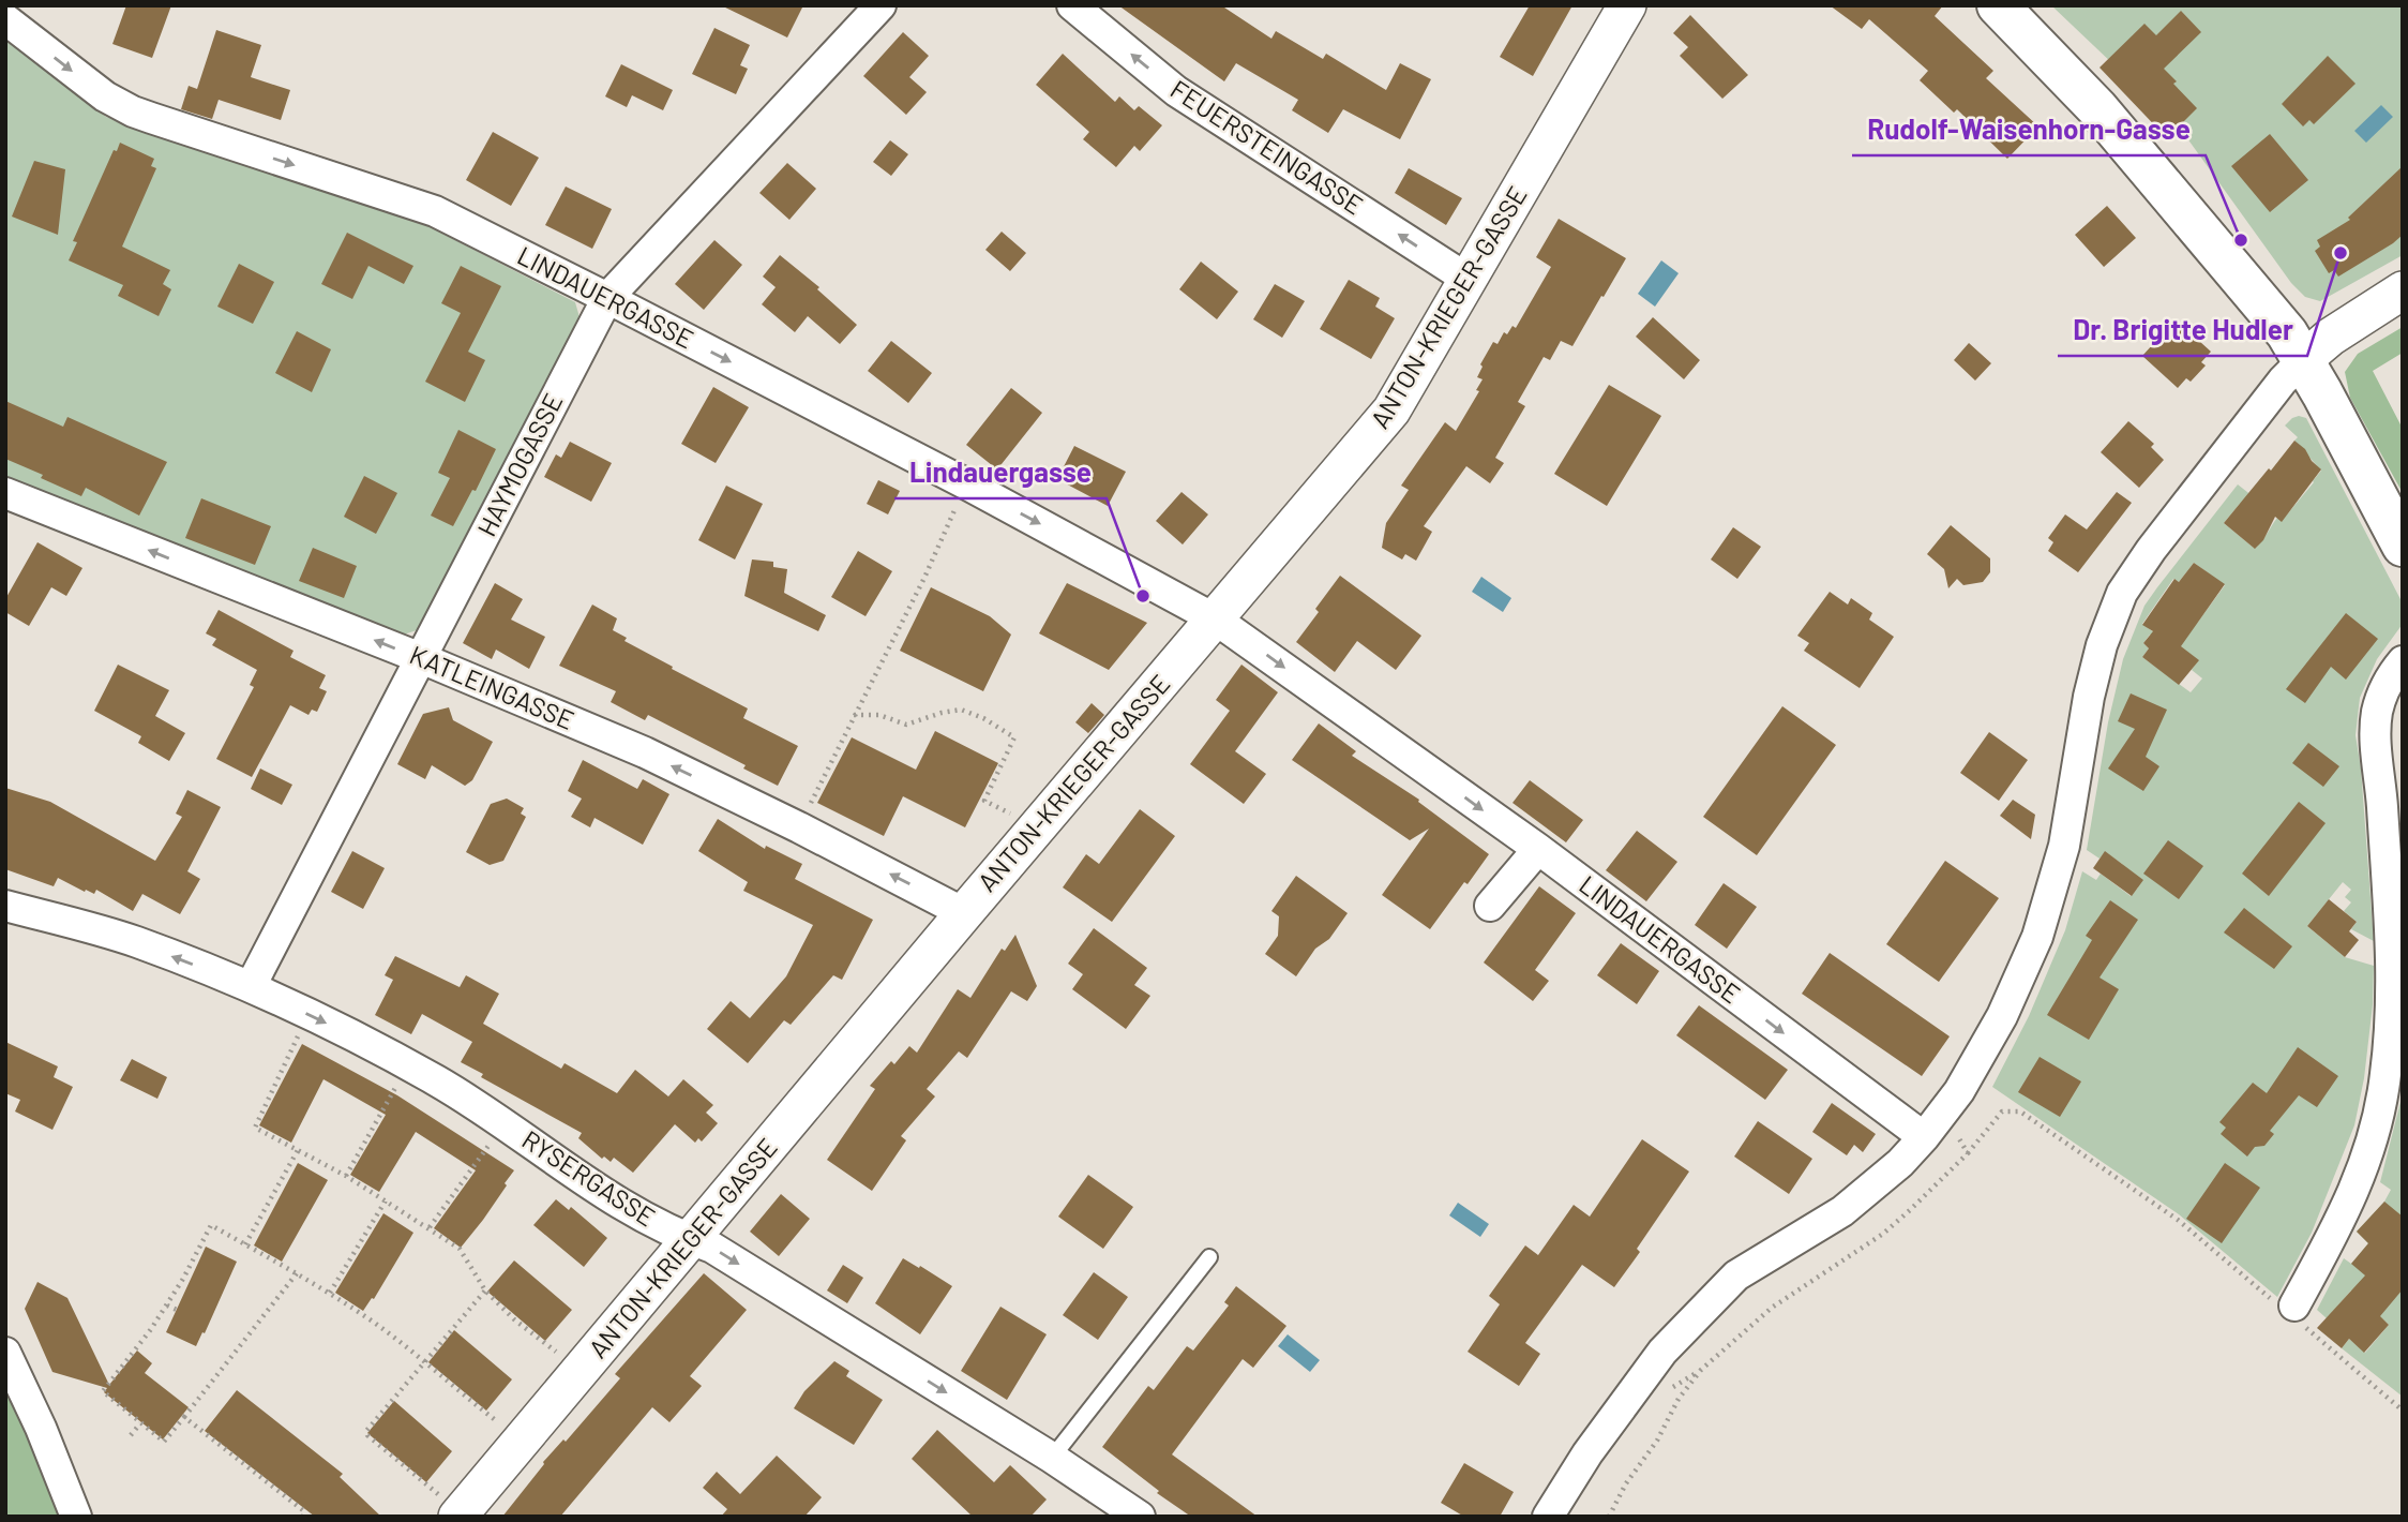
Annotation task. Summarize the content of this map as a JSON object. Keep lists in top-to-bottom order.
{
  "streets": {
    "street": [
      "FEUERSTEINGASSE",
      "LINDAUERGASSE",
      "ANTON-KRIEGER-GASSE",
      "HAYMOGASSE",
      "KATLEINGASSE",
      "RYSERGASSE"
    ]
  },
  "crossings": [
    ["FEUERSTEINGASSE", "ANTON-KRIEGER-GASSE"],
    ["LINDAUERGASSE", "ANTON-KRIEGER-GASSE"],
    ["LINDAUERGASSE", "HAYMOGASSE"],
    ["ANTON-KRIEGER-GASSE", "KATLEINGASSE"],
    ["ANTON-KRIEGER-GASSE", "RYSERGASSE"],
    ["HAYMOGASSE", "KATLEINGASSE"],
    ["HAYMOGASSE", "RYSERGASSE"]
  ],
  "one_way": ["FEUERSTEINGASSE", "LINDAUERGASSE", "KATLEINGASSE"],
  "places": ["Rudolf-Waisenhorn-Gasse", "Dr. Brigitte Hudler", "Lindauergasse"]
}
